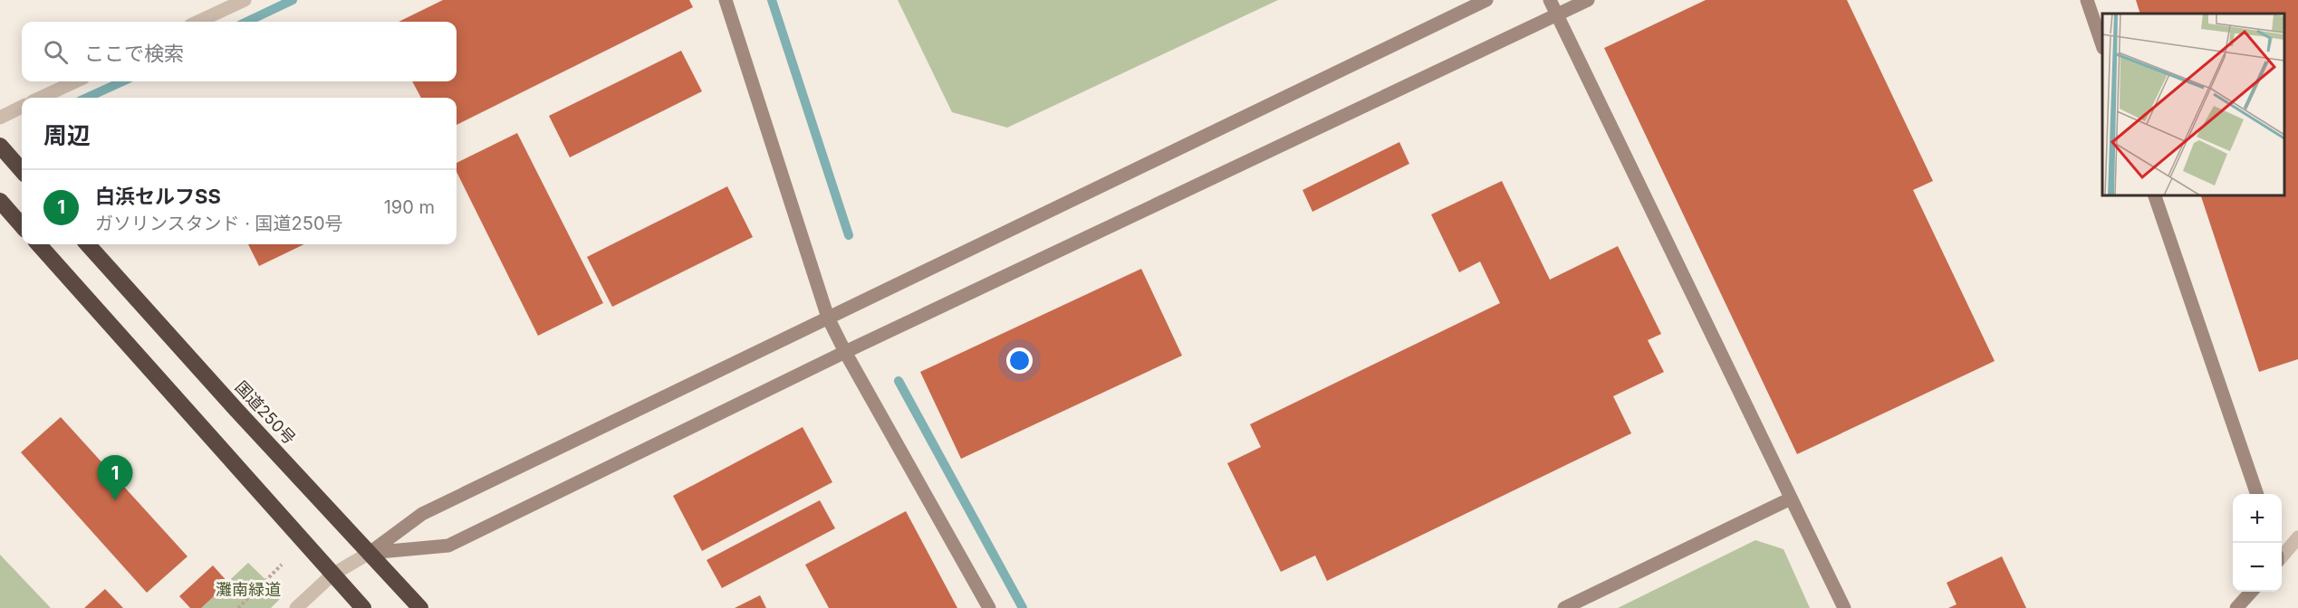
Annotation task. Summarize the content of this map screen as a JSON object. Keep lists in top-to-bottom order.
{
  "streets": {
    "highway": ["国道250号"]
  },
  "parks": ["灘南緑道"],
  "page": {
    "search": "ここで検索",
    "heading": "周辺",
    "list": [
      {
        "mark": "1",
        "name": "白浜セルフSS",
        "note": "ガソリンスタンド · 国道250号",
        "value": "190 m"
      }
    ],
    "pins": "1",
    "map_buttons": ["+", "−"]
  }
}
